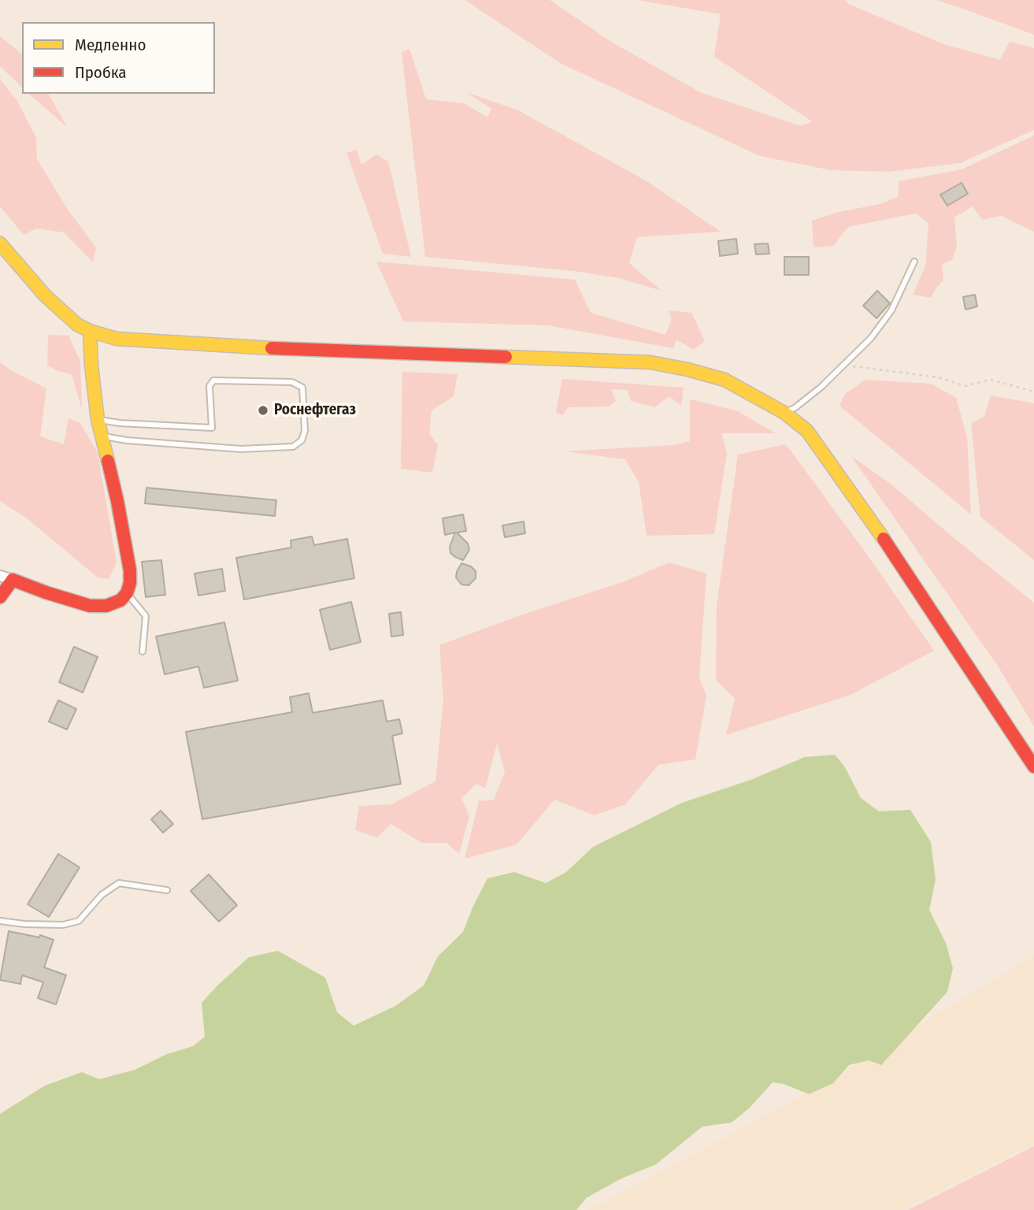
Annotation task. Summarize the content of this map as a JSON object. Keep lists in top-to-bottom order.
{
  "places": ["Роснефтегаз"],
  "legend": ["Медленно", "Пробка"]
}
